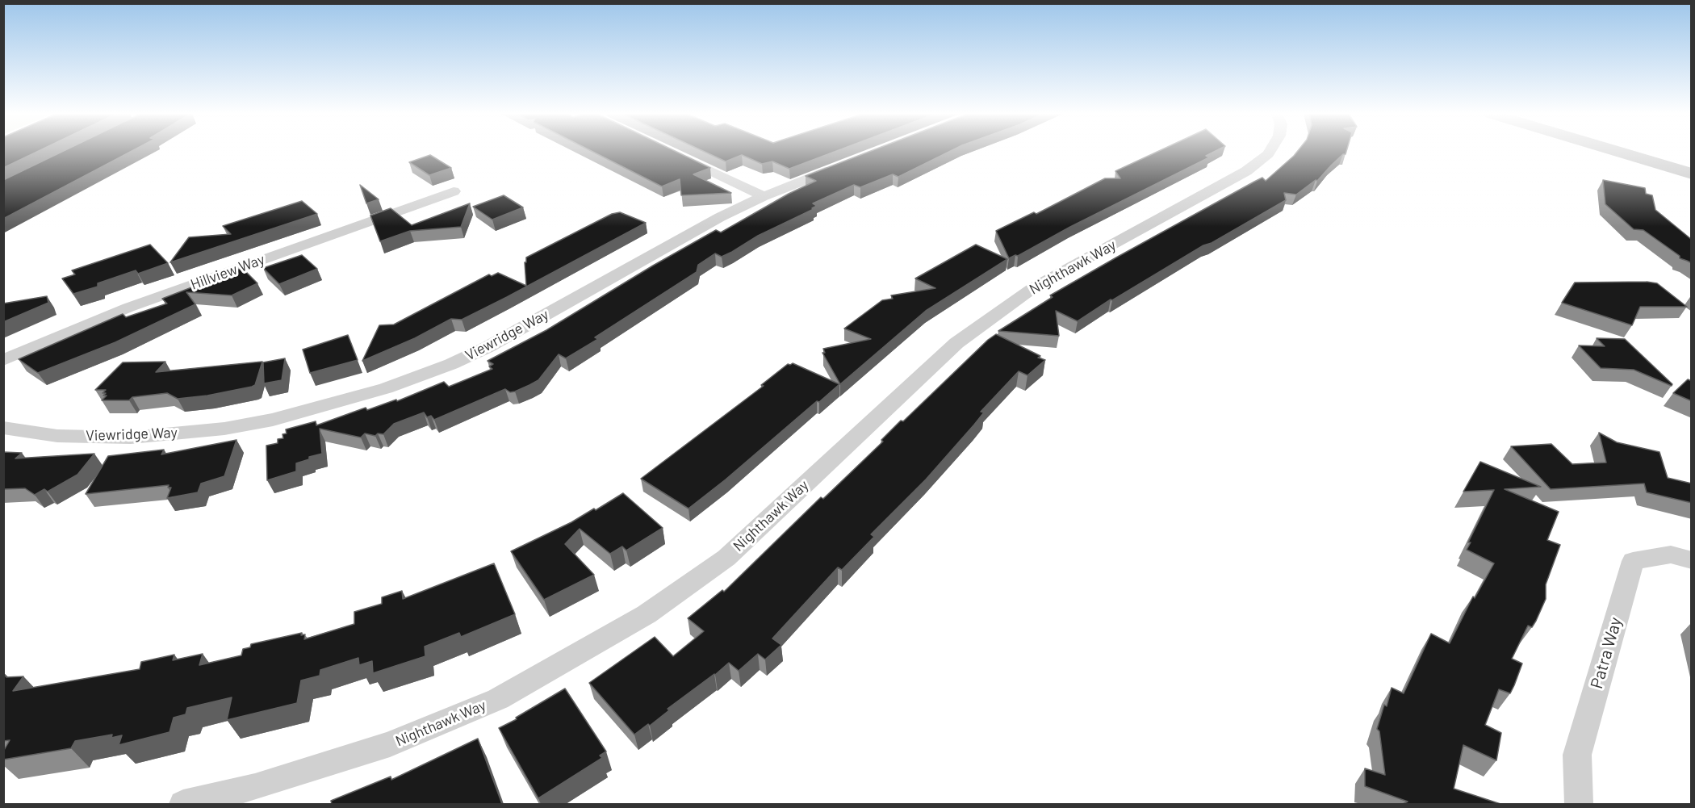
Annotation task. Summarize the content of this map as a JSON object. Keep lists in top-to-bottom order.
{
  "streets": {
    "street": [
      "Nighthawk Way",
      "Hillview Way",
      "Viewridge Way",
      "Patra Way"
    ]
  }
}
